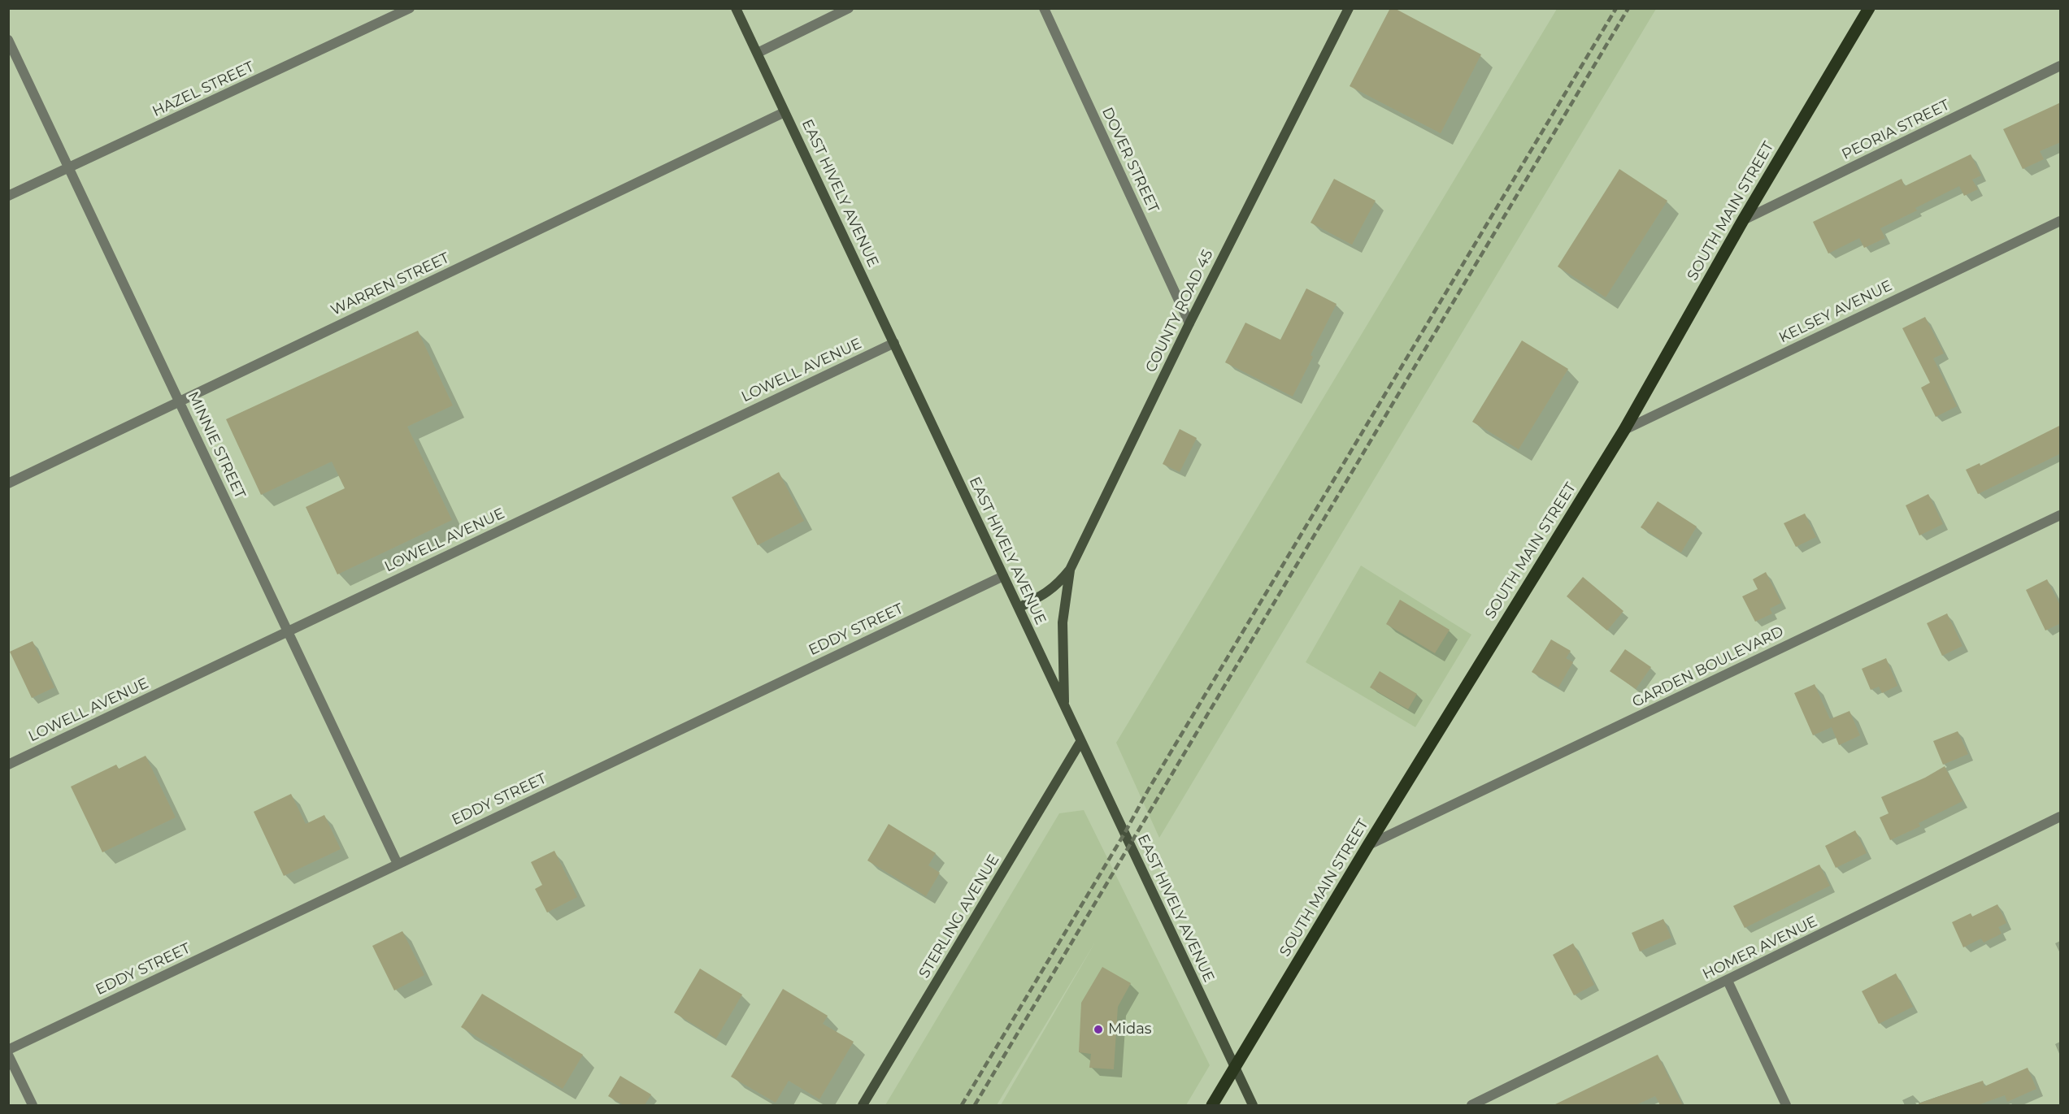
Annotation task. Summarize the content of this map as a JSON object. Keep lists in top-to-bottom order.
{
  "streets": {
    "main road": ["SOUTH MAIN STREET"],
    "street": [
      "HAZEL STREET",
      "PEORIA STREET",
      "DOVER STREET",
      "EAST HIVELY AVENUE",
      "WARREN STREET",
      "COUNTY ROAD 45",
      "KELSEY AVENUE",
      "LOWELL AVENUE",
      "MINNIE STREET",
      "EDDY STREET",
      "GARDEN BOULEVARD",
      "STERLING AVENUE",
      "HOMER AVENUE"
    ]
  },
  "crossings": [
    ["HAZEL STREET", "MINNIE STREET"],
    ["PEORIA STREET", "SOUTH MAIN STREET"],
    ["DOVER STREET", "COUNTY ROAD 45"],
    ["EAST HIVELY AVENUE", "SOUTH MAIN STREET"],
    ["EAST HIVELY AVENUE", "WARREN STREET"],
    ["EAST HIVELY AVENUE", "COUNTY ROAD 45"],
    ["EAST HIVELY AVENUE", "LOWELL AVENUE"],
    ["EAST HIVELY AVENUE", "EDDY STREET"],
    ["EAST HIVELY AVENUE", "STERLING AVENUE"],
    ["SOUTH MAIN STREET", "KELSEY AVENUE"],
    ["SOUTH MAIN STREET", "GARDEN BOULEVARD"],
    ["WARREN STREET", "MINNIE STREET"],
    ["LOWELL AVENUE", "MINNIE STREET"],
    ["MINNIE STREET", "EDDY STREET"]
  ],
  "places": ["Midas"]
}
